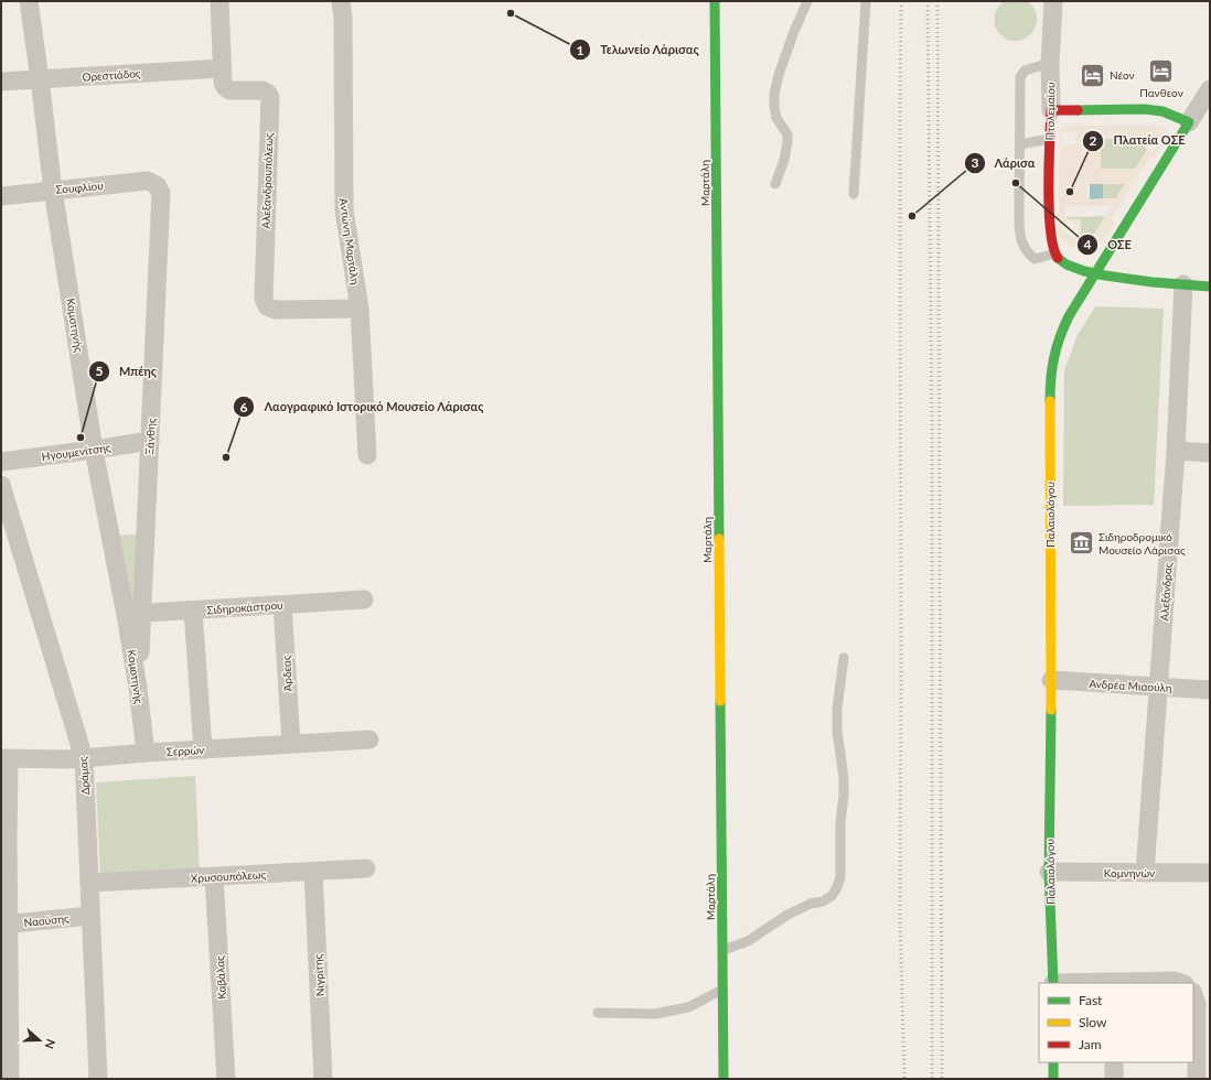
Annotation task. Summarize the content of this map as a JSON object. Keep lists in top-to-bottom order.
{
  "streets": {
    "street": [
      "Ορεστιάδος",
      "Πτολεμαίου",
      "Αλεξανδρουπόλεως",
      "Μαρτάλη",
      "Σουφλίου",
      "Αντώνη Μαρτάλη",
      "Κομοτηνής",
      "Ξάνθης",
      "Ηγουμενίτσης",
      "Παλαιολόγου",
      "Αλεξάνδρας",
      "Σιδηροκάστρου",
      "Άρδεας",
      "Ανδρέα Μιαούλη",
      "Σερρών",
      "Δράμας",
      "Κομνηνών",
      "Χρυσουπόλεως",
      "Ναούσης",
      "Νιγρίτης",
      "Καβάλας"
    ]
  },
  "crossings": [
    ["Ορεστιάδος", "Αλεξανδρουπόλεως"],
    ["Ορεστιάδος", "Κομοτηνής"],
    ["Αλεξανδρουπόλεως", "Αντώνη Μαρτάλη"],
    ["Σουφλίου", "Κομοτηνής"],
    ["Σουφλίου", "Ξάνθης"],
    ["Κομοτηνής", "Ξάνθης"],
    ["Κομοτηνής", "Ηγουμενίτσης"],
    ["Κομοτηνής", "Σιδηροκάστρου"],
    ["Κομοτηνής", "Σερρών"],
    ["Ξάνθης", "Ηγουμενίτσης"],
    ["Ξάνθης", "Σιδηροκάστρου"],
    ["Παλαιολόγου", "Ανδρέα Μιαούλη"],
    ["Παλαιολόγου", "Κομνηνών"],
    ["Αλεξάνδρας", "Ανδρέα Μιαούλη"],
    ["Αλεξάνδρας", "Κομνηνών"],
    ["Σιδηροκάστρου", "Άρδεας"],
    ["Άρδεας", "Σερρών"],
    ["Σερρών", "Δράμας"],
    ["Δράμας", "Χρυσουπόλεως"],
    ["Δράμας", "Ναούσης"],
    ["Χρυσουπόλεως", "Νιγρίτης"],
    ["Χρυσουπόλεως", "Καβάλας"]
  ],
  "places": {
    "other": [
      "Τελωνείο Λάρισας",
      "ΟΣΕ",
      "Πλατεία ΟΣΕ",
      "Λάρισα",
      "Μπέης",
      "Λαογραφικό Ιστορικό Μουσείο Λάρισας"
    ],
    "hotel": ["Πανθεον", "Νέον"],
    "museum": ["Σιδηροδρομικό Μουσείο Λάρισας"]
  },
  "legend": ["Fast", "Slow", "Jam"],
  "north": "right"
}
